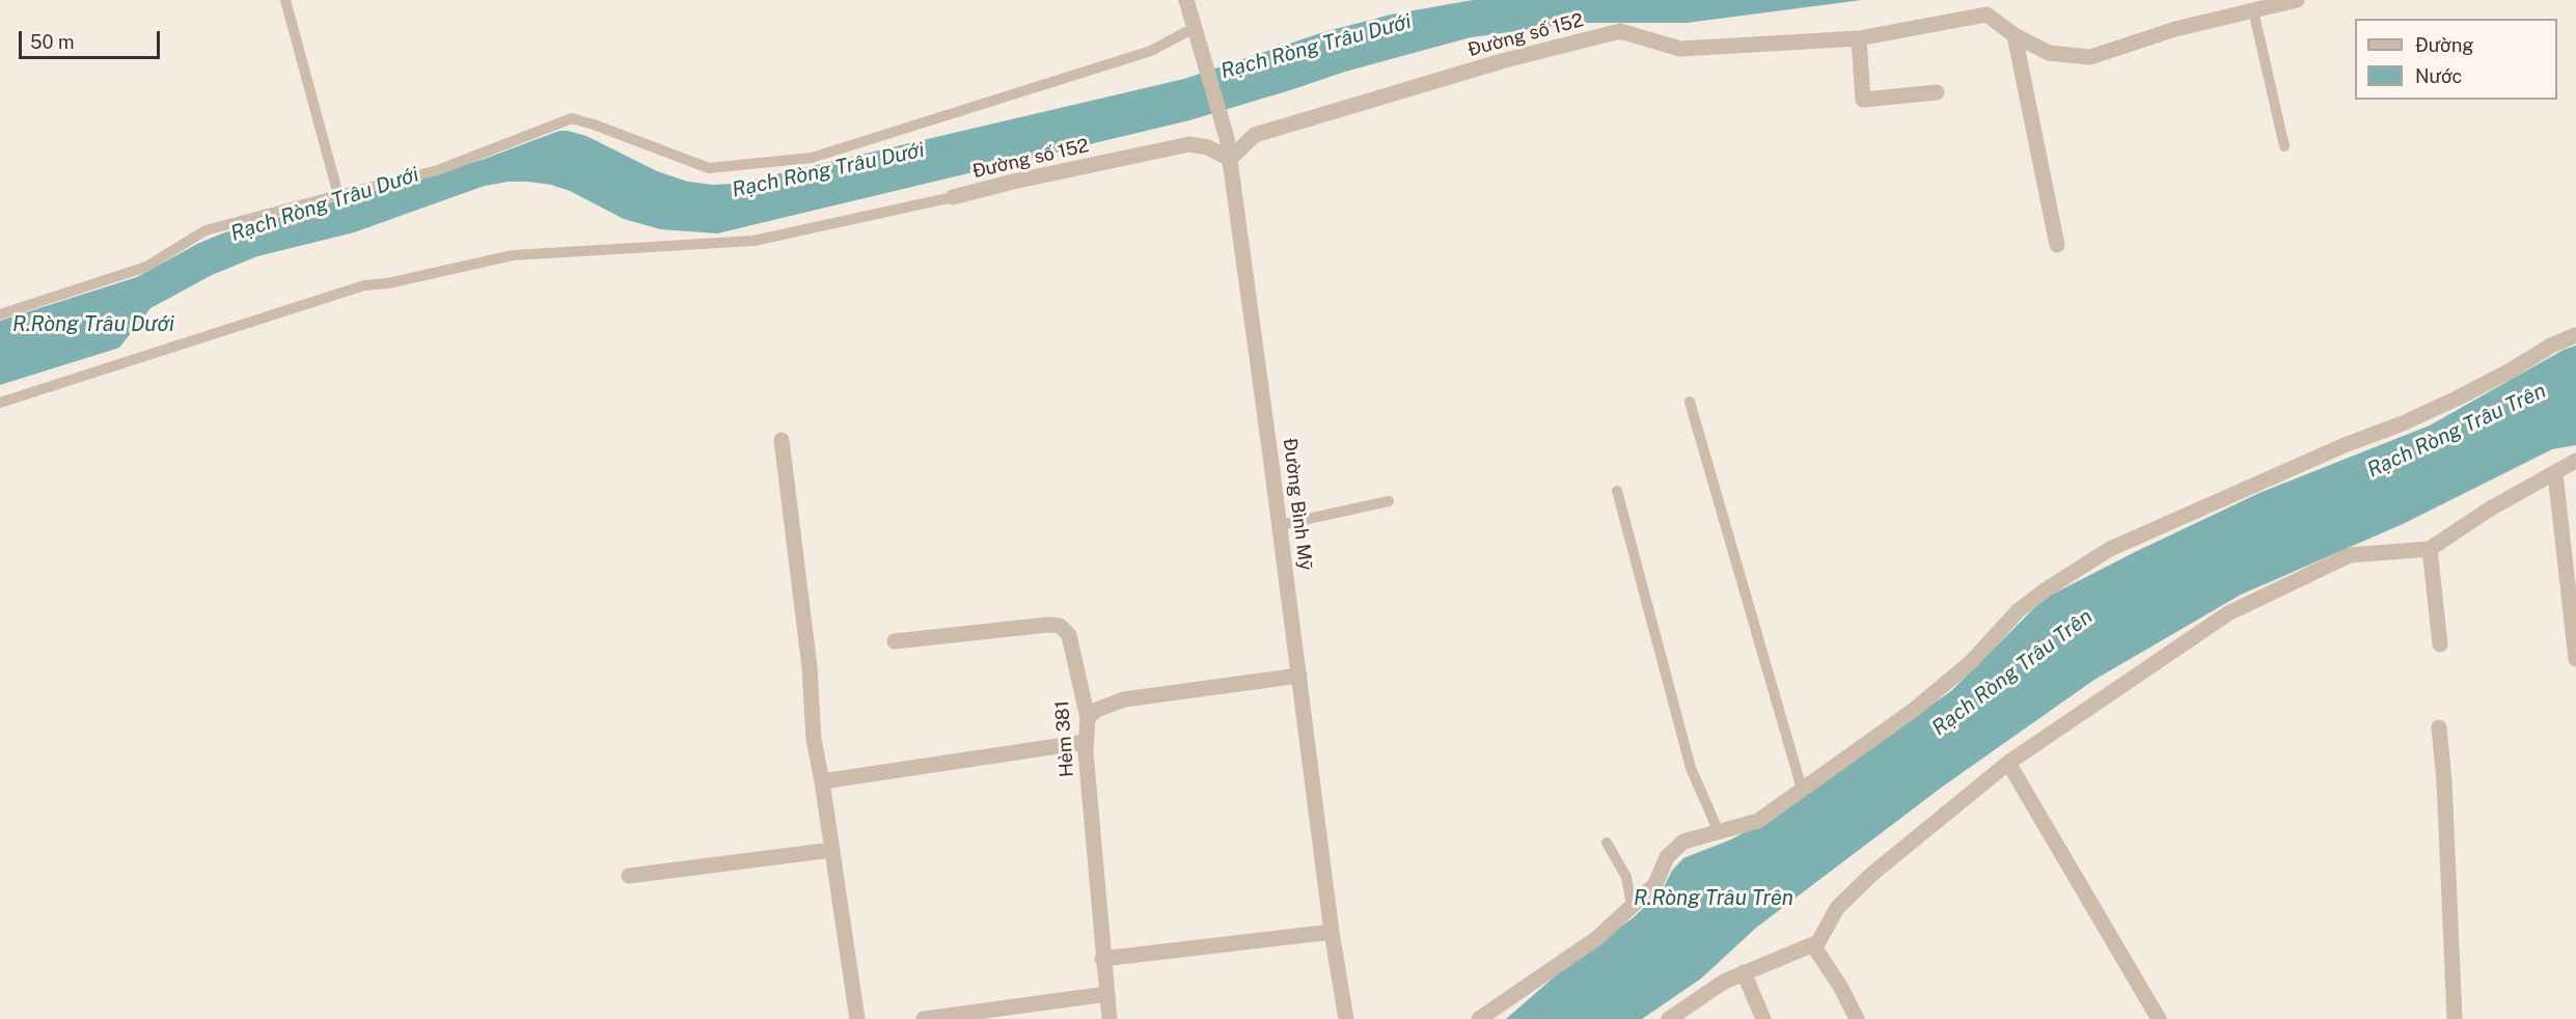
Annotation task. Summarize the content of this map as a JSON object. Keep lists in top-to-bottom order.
{
  "streets": {
    "street": ["Đường số 152", "Đường Bình Mỹ", "Hẻm 381"]
  },
  "crossings": [
    ["Đường số 152", "Đường Bình Mỹ"]
  ],
  "water": [
    "Rạch Ròng Trâu Dưới",
    "R.Ròng Trâu Dưới",
    "Rạch Ròng Trâu Trên",
    "R.Ròng Trâu Trên"
  ],
  "legend": ["Đường", "Nước"],
  "scale_bar": "50 m"
}
